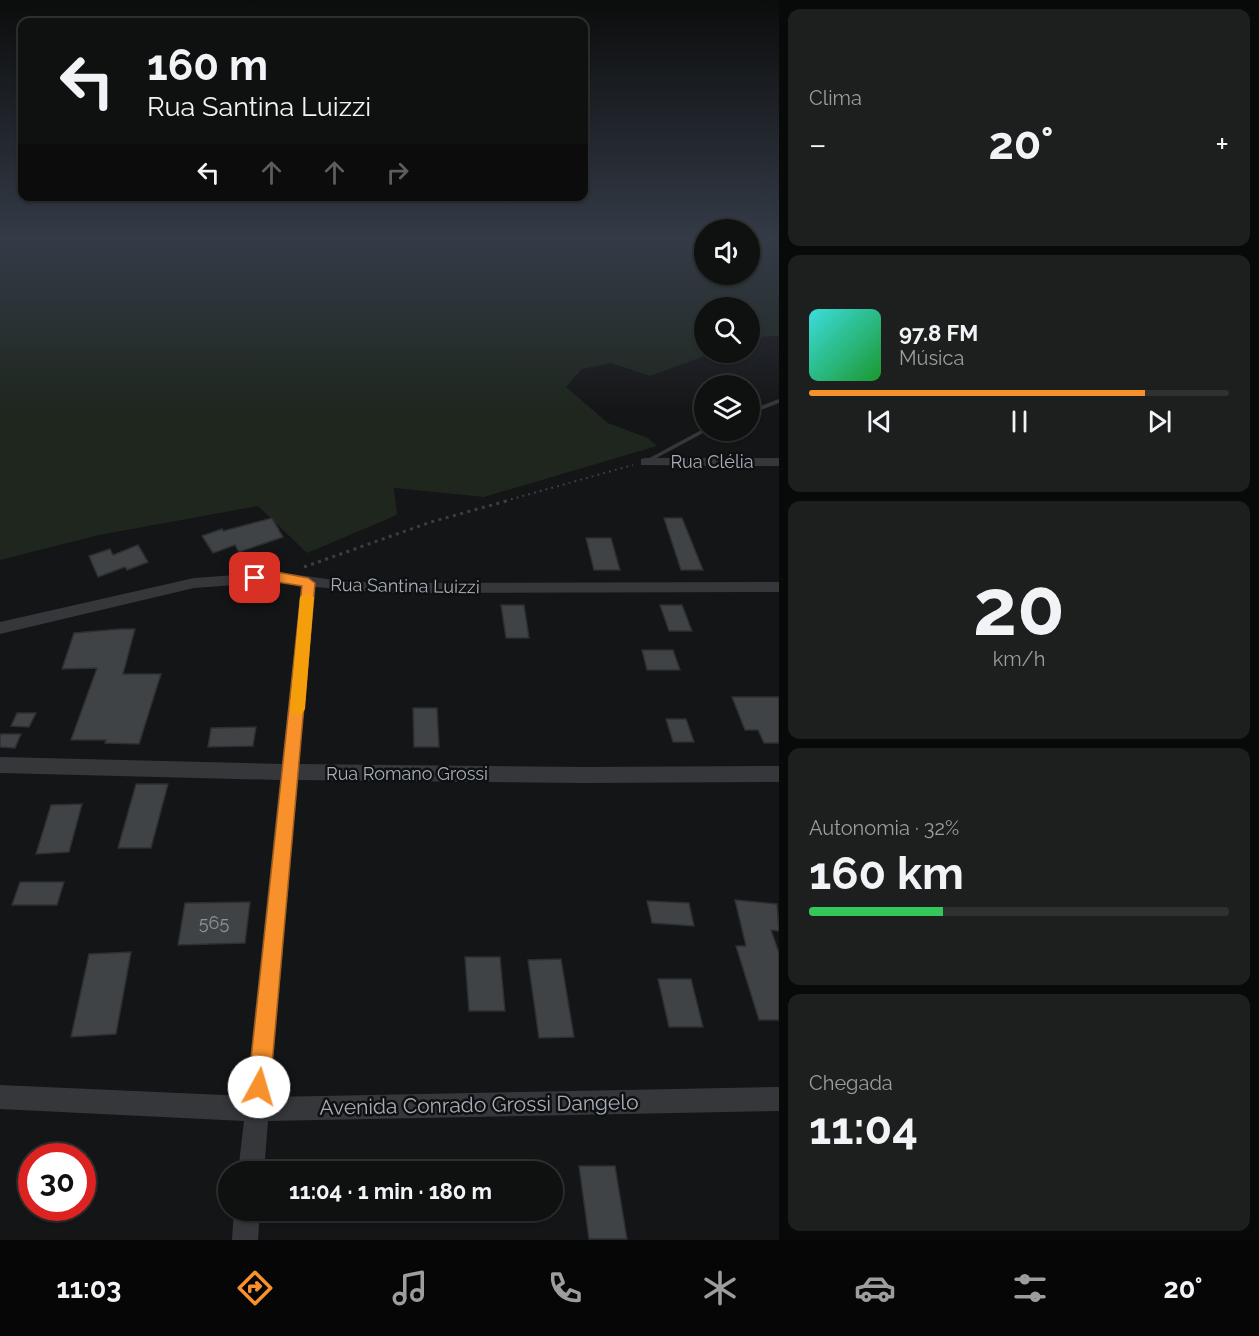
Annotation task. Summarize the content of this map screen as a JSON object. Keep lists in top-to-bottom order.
{
  "streets": {
    "street": [
      "Rua Clélia",
      "Rua Santina Luizzi",
      "Rua Romano Grossi",
      "Avenida Conrado Grossi Dangelo"
    ]
  },
  "house_numbers": ["565"],
  "page": {
    "tile": [
      "Clima",
      ["20", "km/h"],
      ["Autonomia · 32%", "160 km"],
      ["Chegada", "11:04"]
    ],
    "turn": ["160 m", "Rua Santina Luizzi"],
    "heat": ["−", "20°", "+"],
    "song": ["97.8 FM", "Música"],
    "limit": "30",
    "trip": "11:04 · 1 min · 180 m",
    "tabs": ["11:03", "20°"]
  }
}
